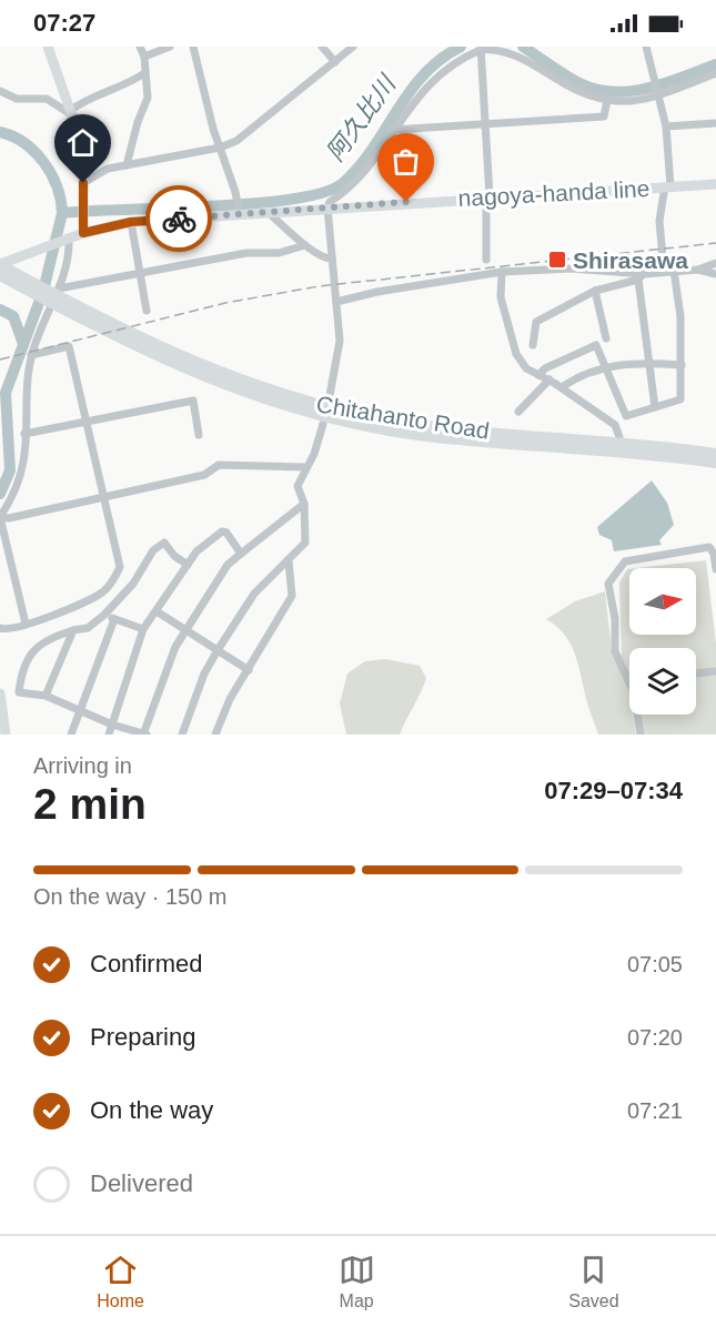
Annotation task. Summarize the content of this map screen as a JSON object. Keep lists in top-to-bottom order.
{
  "streets": {
    "highway": ["Chitahanto Road"],
    "main road": ["nagoya-handa line"]
  },
  "crossings": [
    ["nagoya-handa line", "Chitahanto Road"]
  ],
  "water": ["阿久比川"],
  "places": {
    "transit": ["Shirasawa"]
  },
  "north": "right",
  "page": {
    "status": "07:27",
    "heading": ["2 min", "Arriving in", "07:29–07:34"],
    "bar": "On the way · 150 m",
    "list": [
      ["Confirmed", "07:05"],
      ["Preparing", "07:20"],
      ["On the way", "07:21"],
      "Delivered"
    ],
    "tabs": ["Home", "Map", "Saved"]
  }
}
